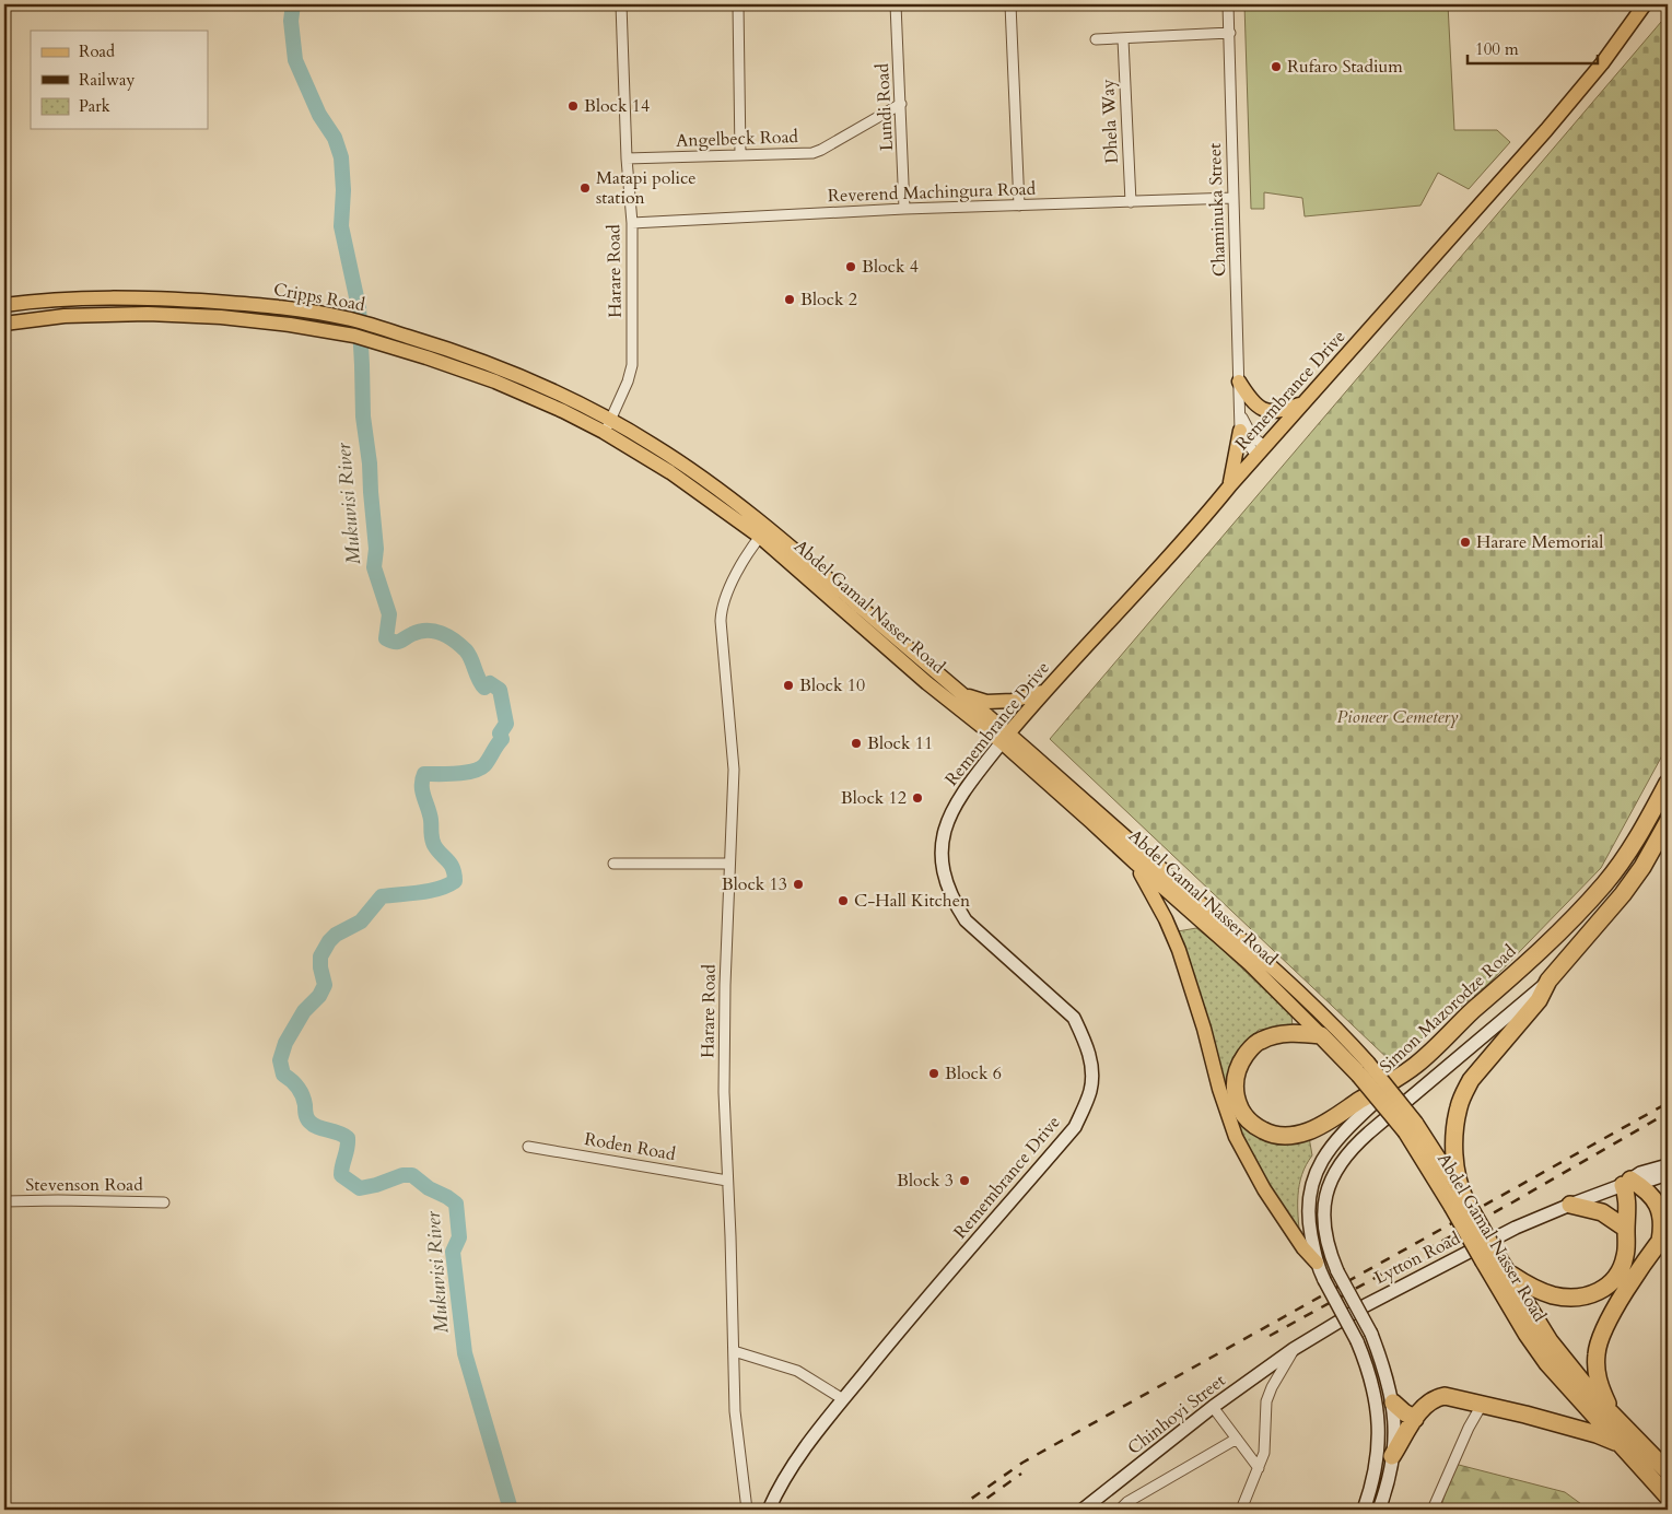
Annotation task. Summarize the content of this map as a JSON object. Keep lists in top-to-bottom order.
{
  "streets": {
    "highway": ["Abdel Gamal Nasser Road", "Simon Mazorodze Road"],
    "main road": ["Cripps Road", "Remembrance Drive"],
    "street": [
      "Lundi Road",
      "Dhela Way",
      "Angelbeck Road",
      "Reverend Machingura Road",
      "Chaminuka Street",
      "Harare Road",
      "Roden Road",
      "Stevenson Road",
      "Lytton Road",
      "Chinhoyi Street"
    ]
  },
  "crossings": [
    ["Lundi Road", "Angelbeck Road"],
    ["Lundi Road", "Reverend Machingura Road"],
    ["Dhela Way", "Reverend Machingura Road"],
    ["Angelbeck Road", "Harare Road"],
    ["Reverend Machingura Road", "Chaminuka Street"],
    ["Reverend Machingura Road", "Harare Road"],
    ["Harare Road", "Cripps Road"],
    ["Harare Road", "Abdel Gamal Nasser Road"],
    ["Harare Road", "Roden Road"],
    ["Cripps Road", "Abdel Gamal Nasser Road"],
    ["Remembrance Drive", "Abdel Gamal Nasser Road"],
    ["Lytton Road", "Chinhoyi Street"]
  ],
  "water": ["Mukuvisi River"],
  "parks": ["Pioneer Cemetery"],
  "places": [
    "Rufaro Stadium",
    "Block 14",
    "Matapi police station",
    "Block 4",
    "Block 2",
    "Harare Memorial",
    "Block 10",
    "Block 11",
    "Block 12",
    "Block 13",
    "C-Hall Kitchen",
    "Block 6",
    "Block 3"
  ],
  "legend": ["Road", "Railway", "Park"],
  "scale_bar": "100 m"
}
